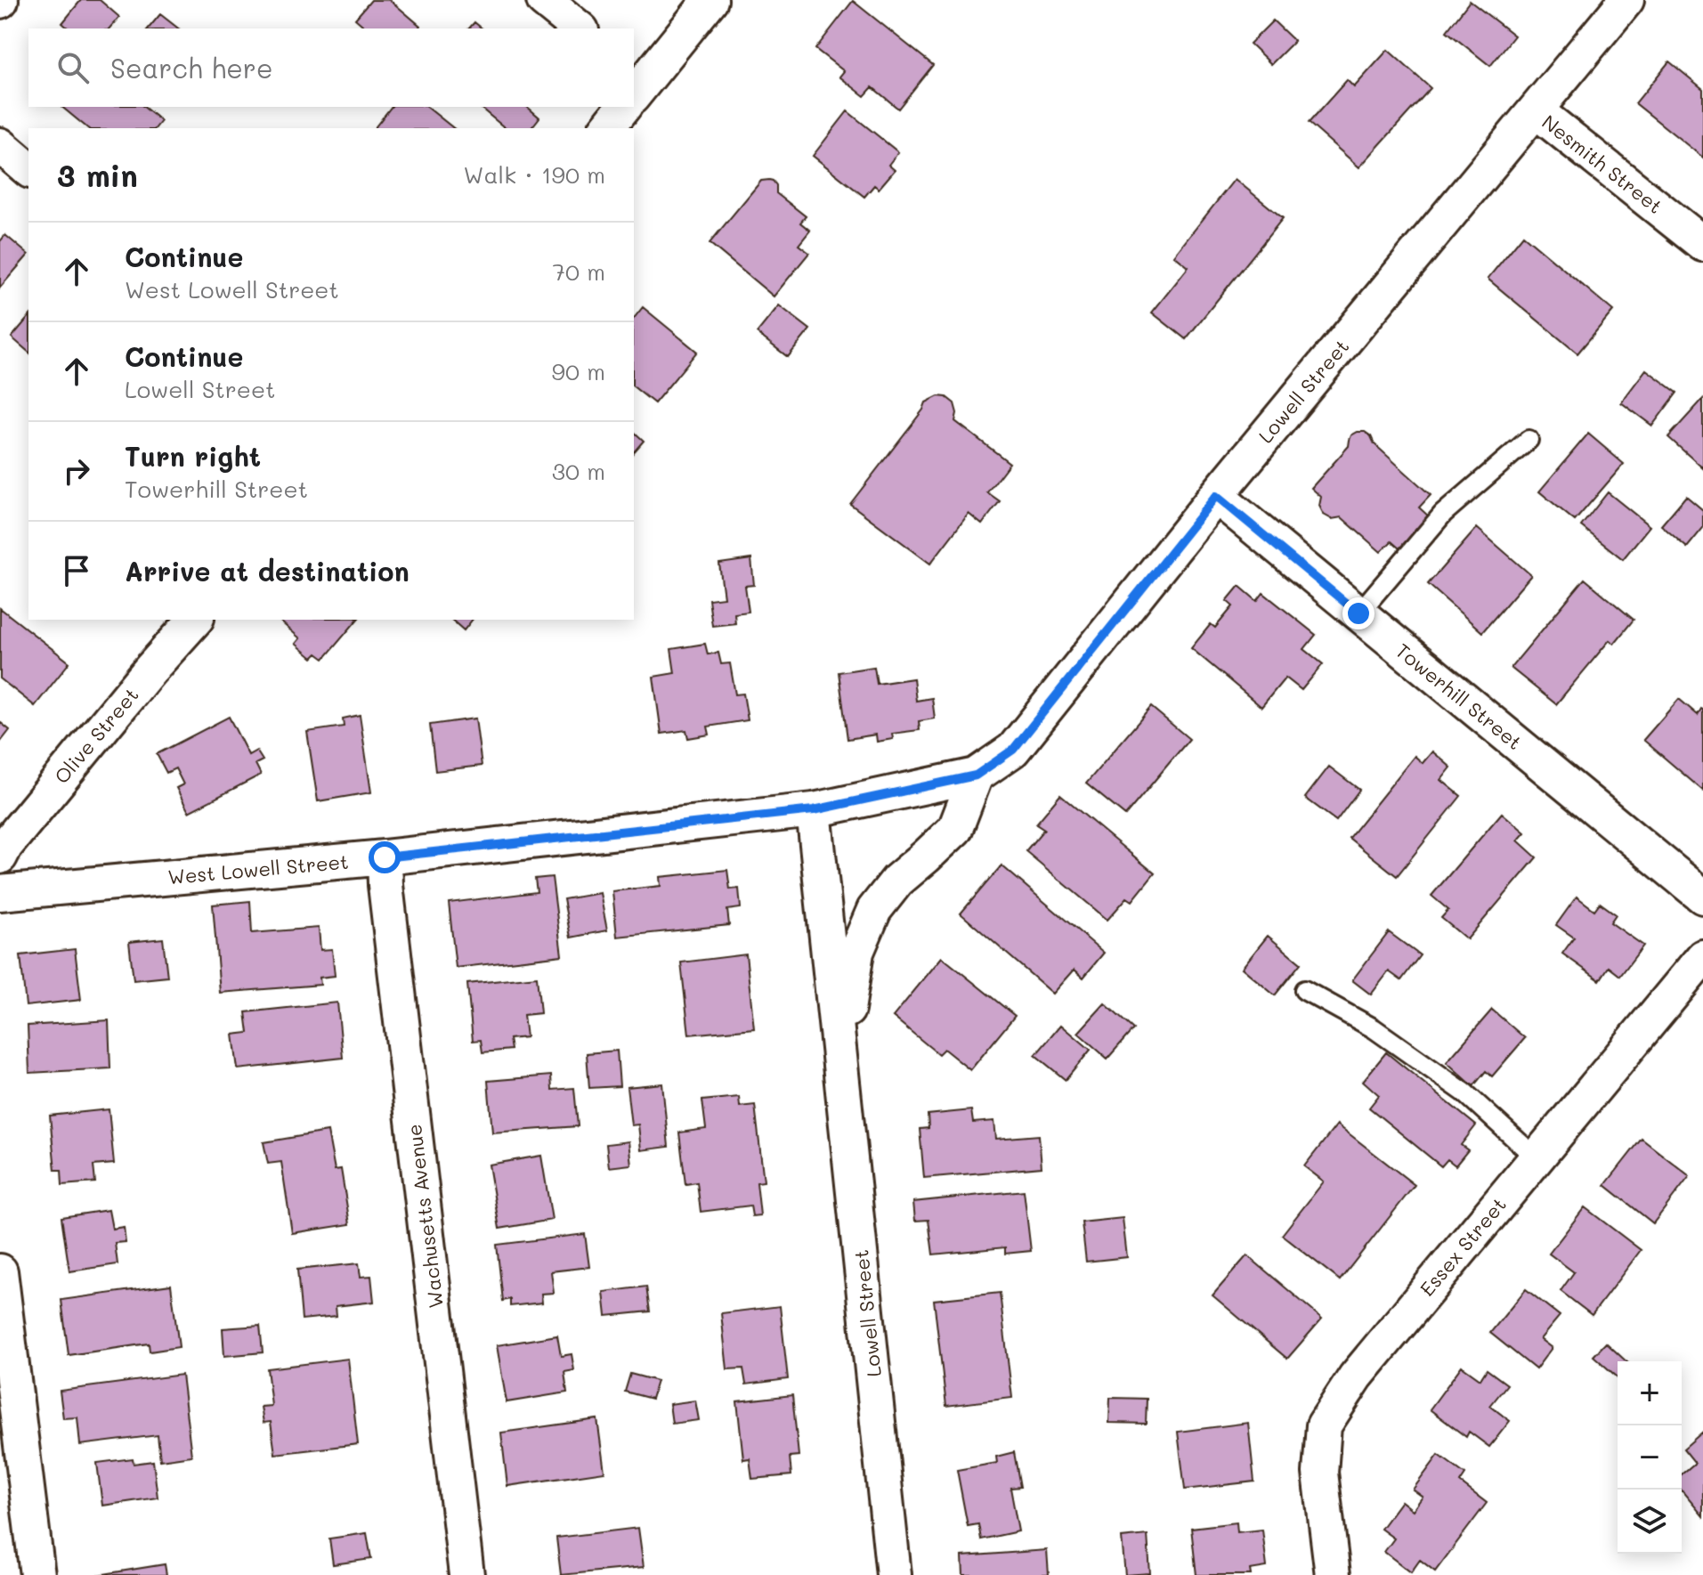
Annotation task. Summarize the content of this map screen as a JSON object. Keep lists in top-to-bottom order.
{
  "streets": {
    "street": [
      "Nesmith Street",
      "Lowell Street",
      "Towerhill Street",
      "Olive Street",
      "West Lowell Street",
      "Wachusetts Avenue",
      "Essex Street"
    ]
  },
  "crossings": [
    ["Nesmith Street", "Lowell Street"],
    ["Lowell Street", "Towerhill Street"],
    ["Lowell Street", "West Lowell Street"],
    ["West Lowell Street", "Wachusetts Avenue"]
  ],
  "page": {
    "search": "Search here",
    "heading": ["3 min", "Walk · 190 m"],
    "list": [
      ["Continue", "West Lowell Street", "70 m"],
      ["Continue", "Lowell Street", "90 m"],
      ["Turn right", "Towerhill Street", "30 m"],
      "Arrive at destination"
    ],
    "map_buttons": ["+", "−"]
  }
}
